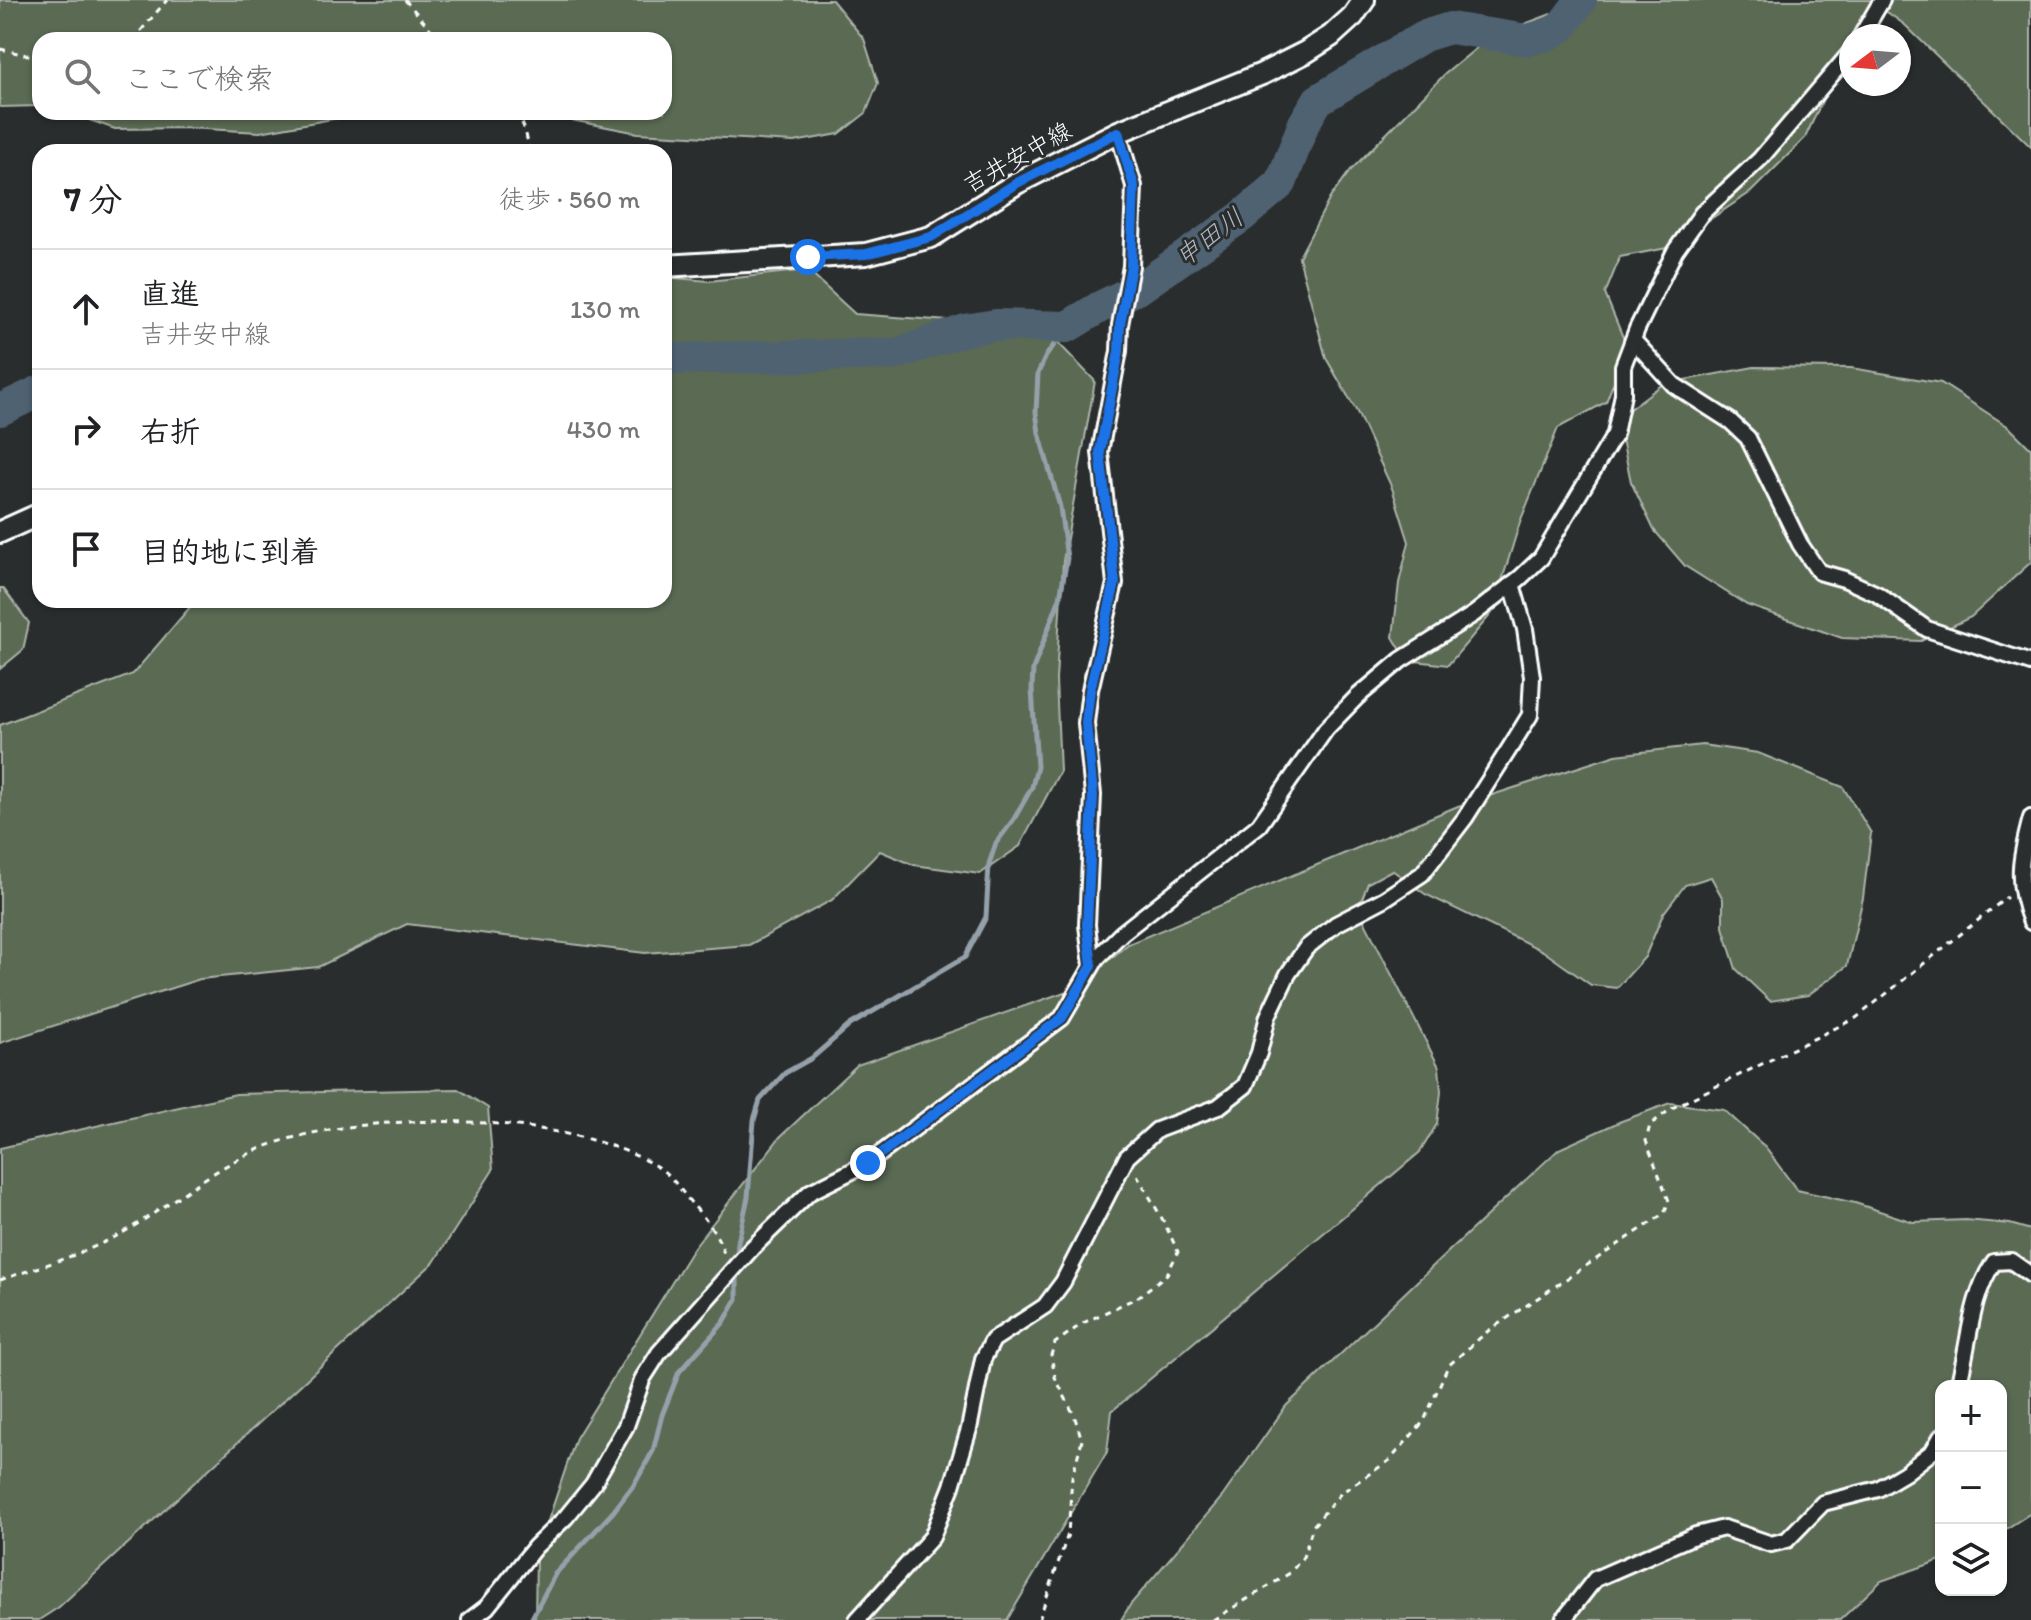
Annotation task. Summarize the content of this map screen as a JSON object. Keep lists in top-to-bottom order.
{
  "streets": {
    "main road": ["吉井安中線"]
  },
  "water": ["申田川"],
  "north": "left",
  "page": {
    "search": "ここで検索",
    "heading": ["7 分", "徒歩 · 560 m"],
    "list": [
      ["直進", "吉井安中線", "130 m"],
      ["右折", "430 m"],
      "目的地に到着"
    ],
    "map_buttons": ["+", "−"]
  }
}
